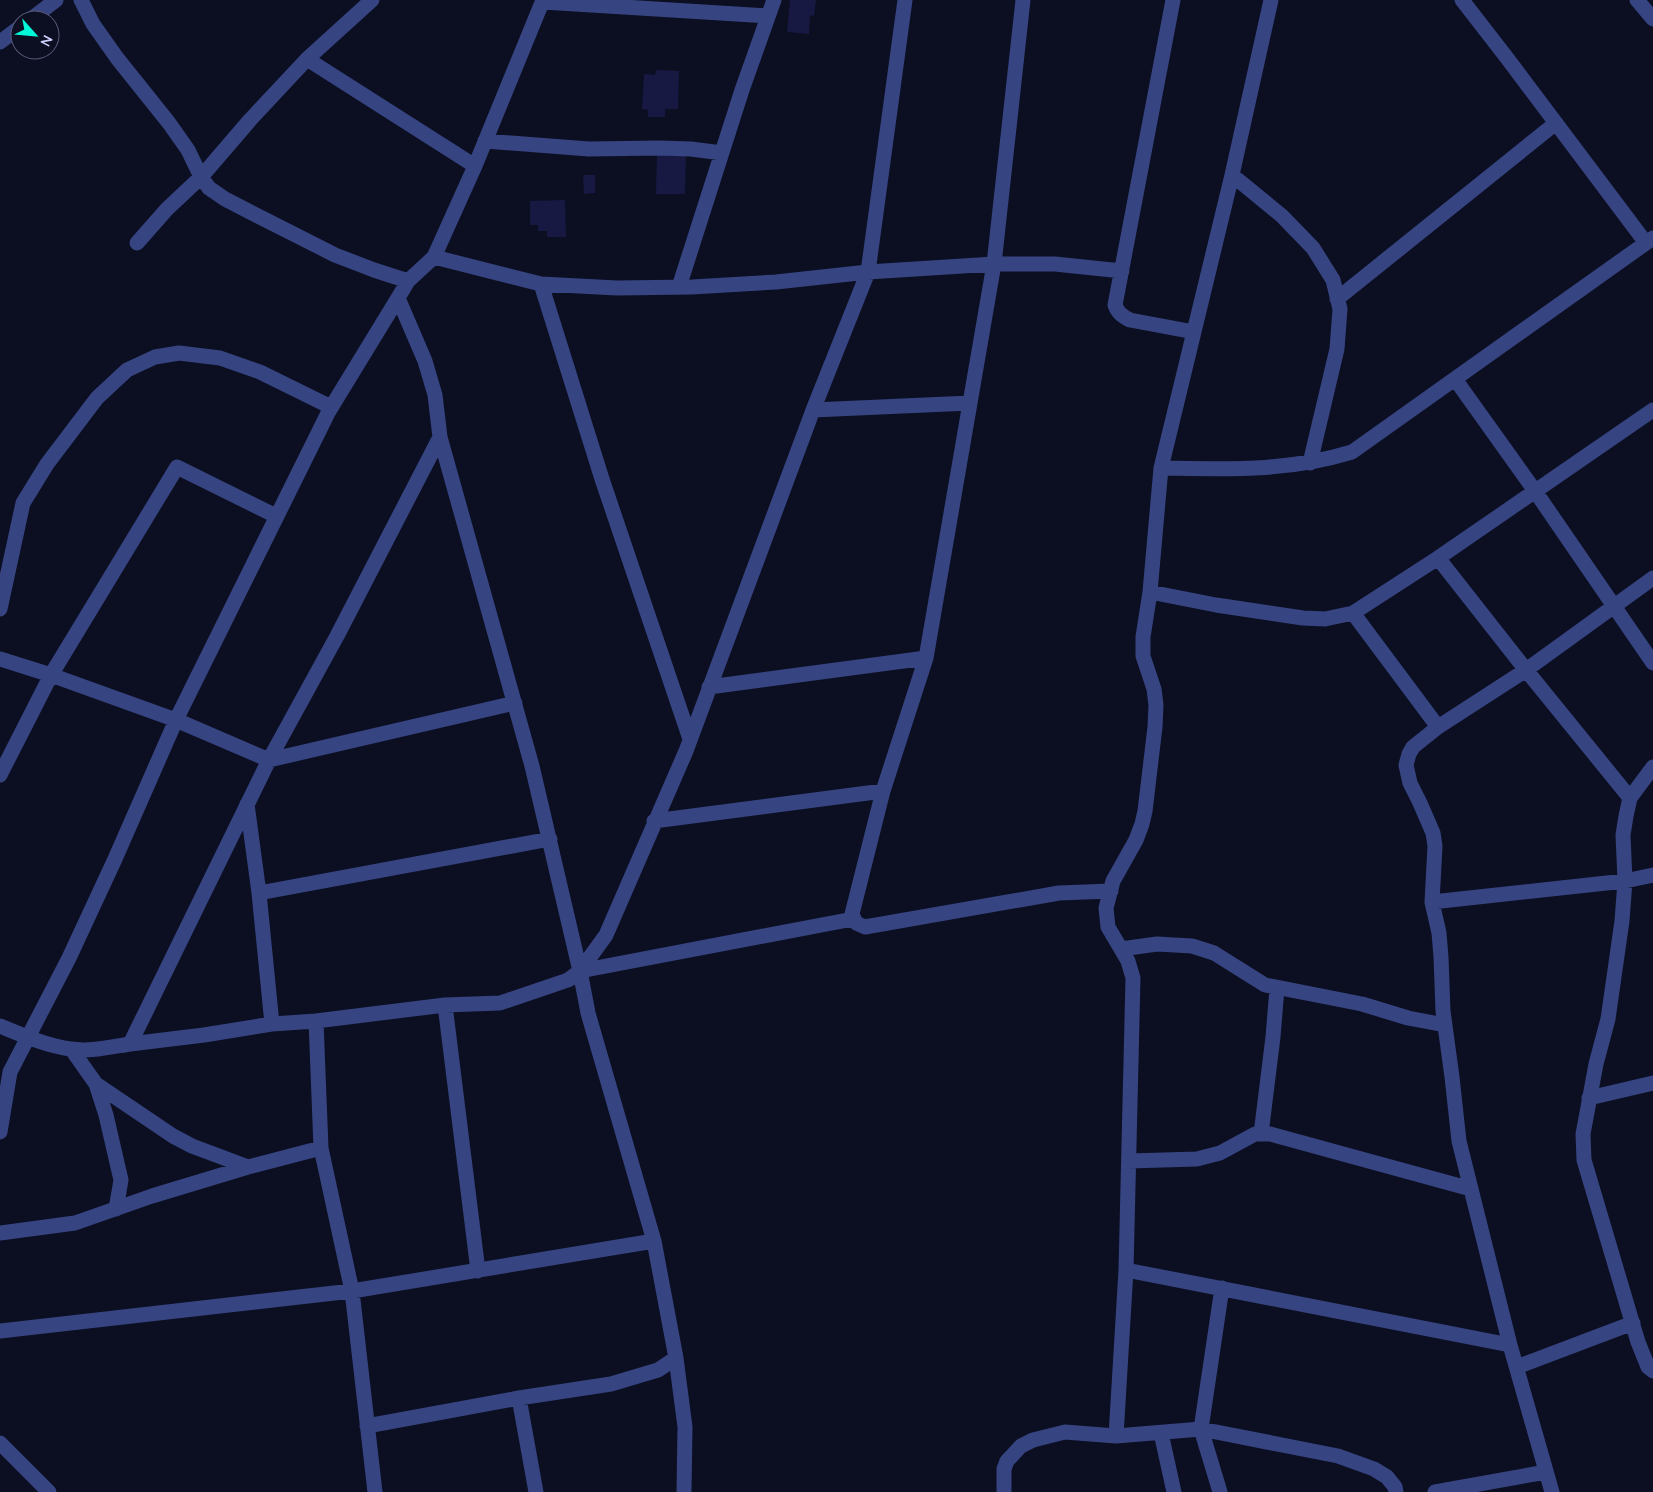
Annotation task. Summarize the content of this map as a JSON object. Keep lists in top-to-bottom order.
{
  "north": "bottom right"
}
